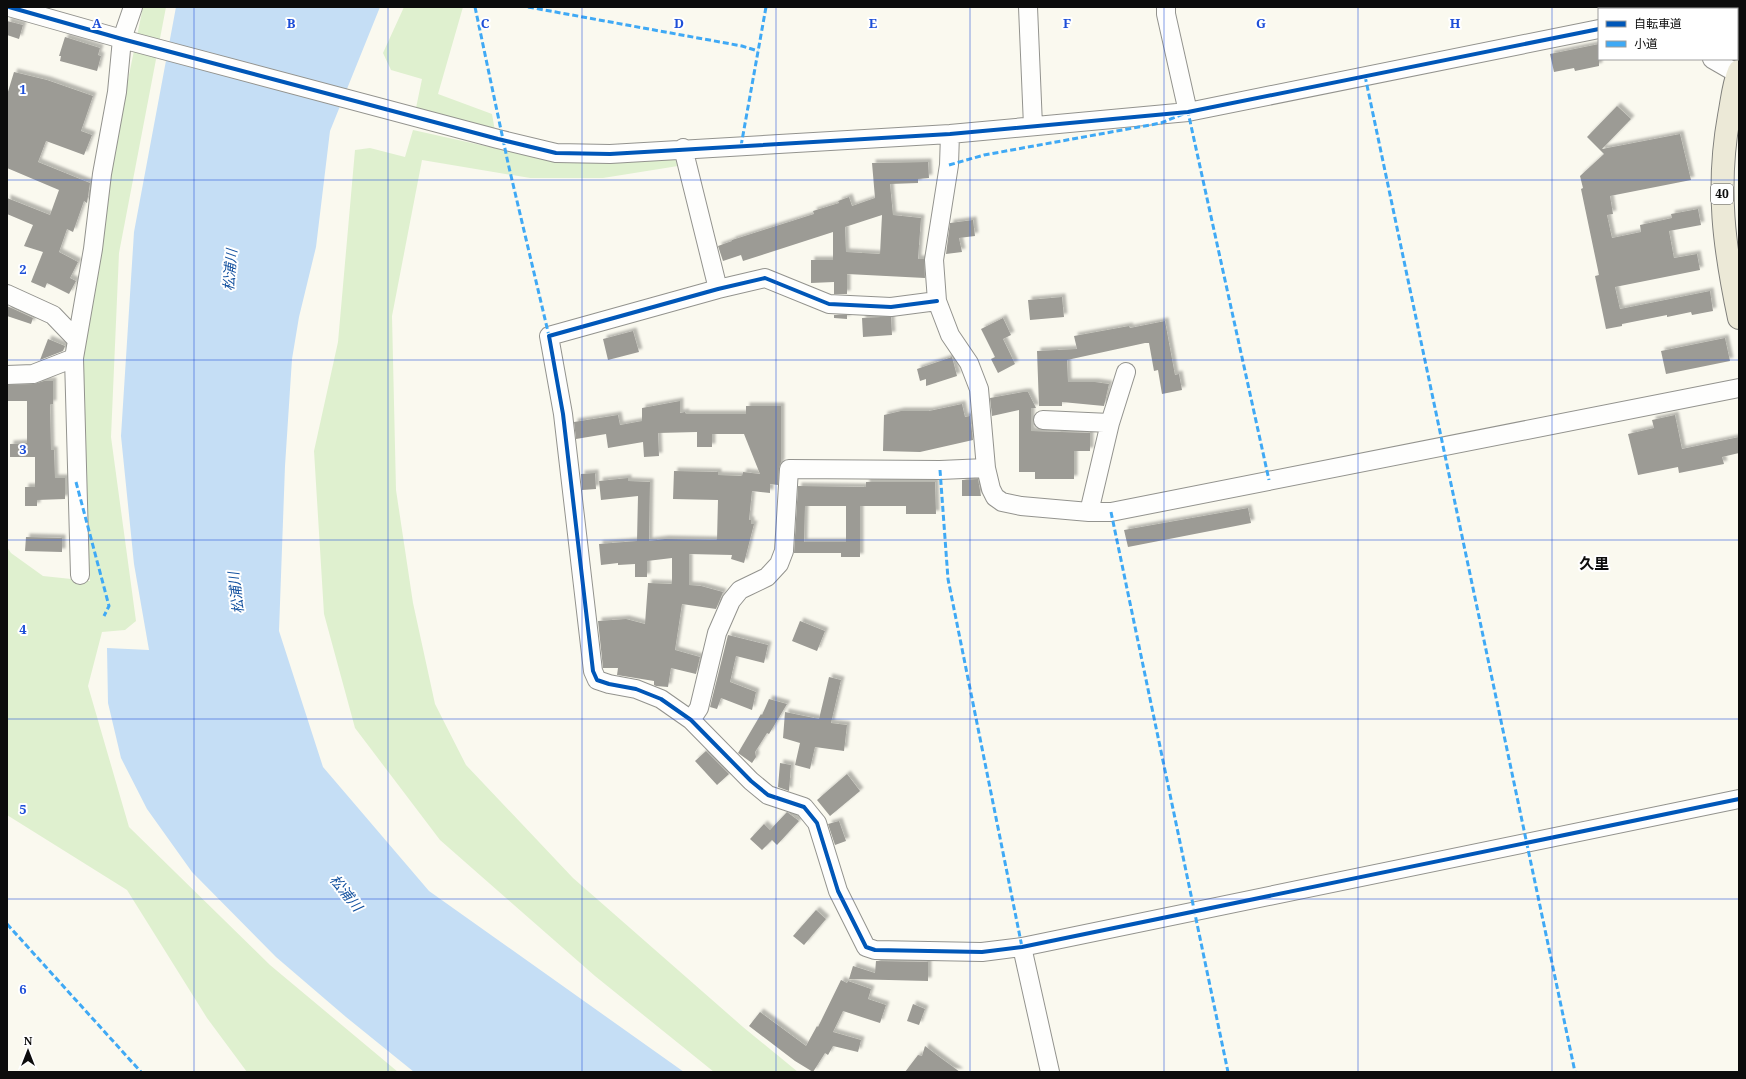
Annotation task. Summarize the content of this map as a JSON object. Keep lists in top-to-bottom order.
{
  "streets": {
    "main road": ["40"]
  },
  "districts": ["久里"],
  "water": ["松浦川"],
  "legend": ["自転車道", "小道"],
  "north": "top",
  "grid": {
    "columns": [
      "A",
      "B",
      "C",
      "D",
      "E",
      "F",
      "G",
      "H"
    ],
    "rows": [
      "1",
      "2",
      "3",
      "4",
      "5",
      "6"
    ]
  }
}
